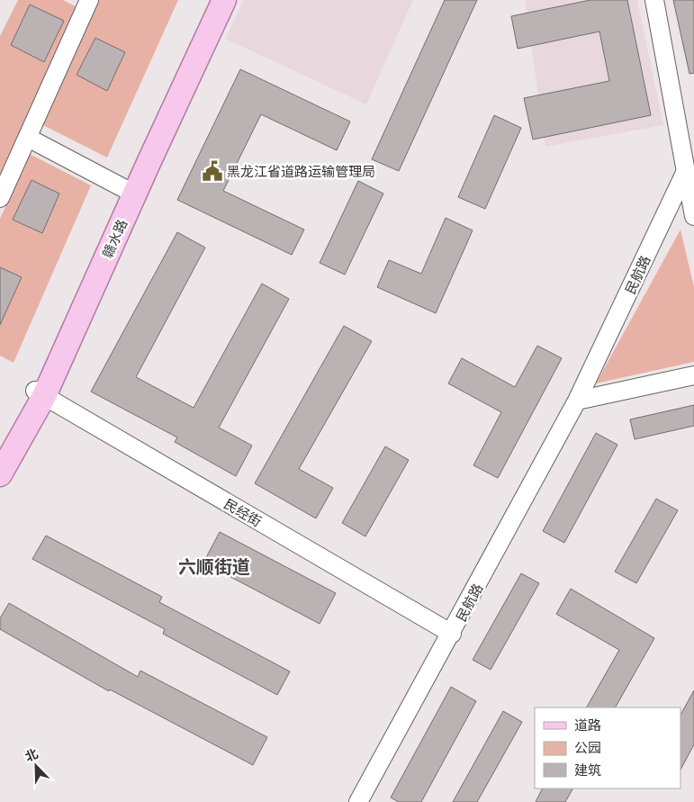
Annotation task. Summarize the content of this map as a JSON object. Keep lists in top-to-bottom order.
{
  "streets": {
    "main road": ["赣水路"],
    "street": ["民航路", "民经街"]
  },
  "crossings": [
    ["赣水路", "民经街"],
    ["民航路", "民经街"]
  ],
  "districts": ["六顺街道"],
  "places": {
    "public building": ["黑龙江省道路运输管理局"]
  },
  "legend": ["道路", "公园", "建筑"],
  "north": "top left"
}
